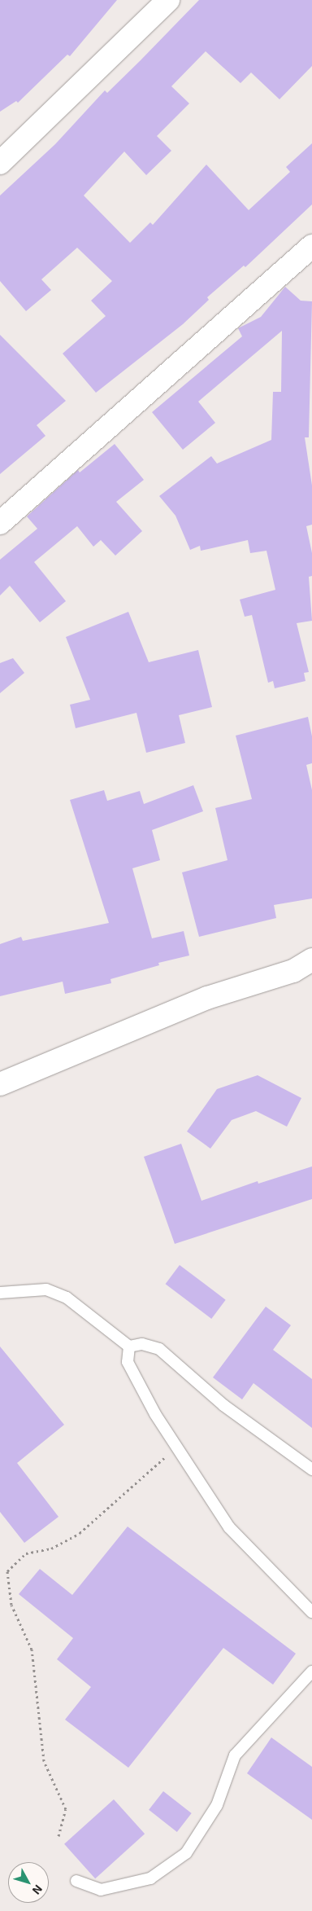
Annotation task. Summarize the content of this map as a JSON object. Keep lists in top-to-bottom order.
{
  "north": "bottom right"
}
